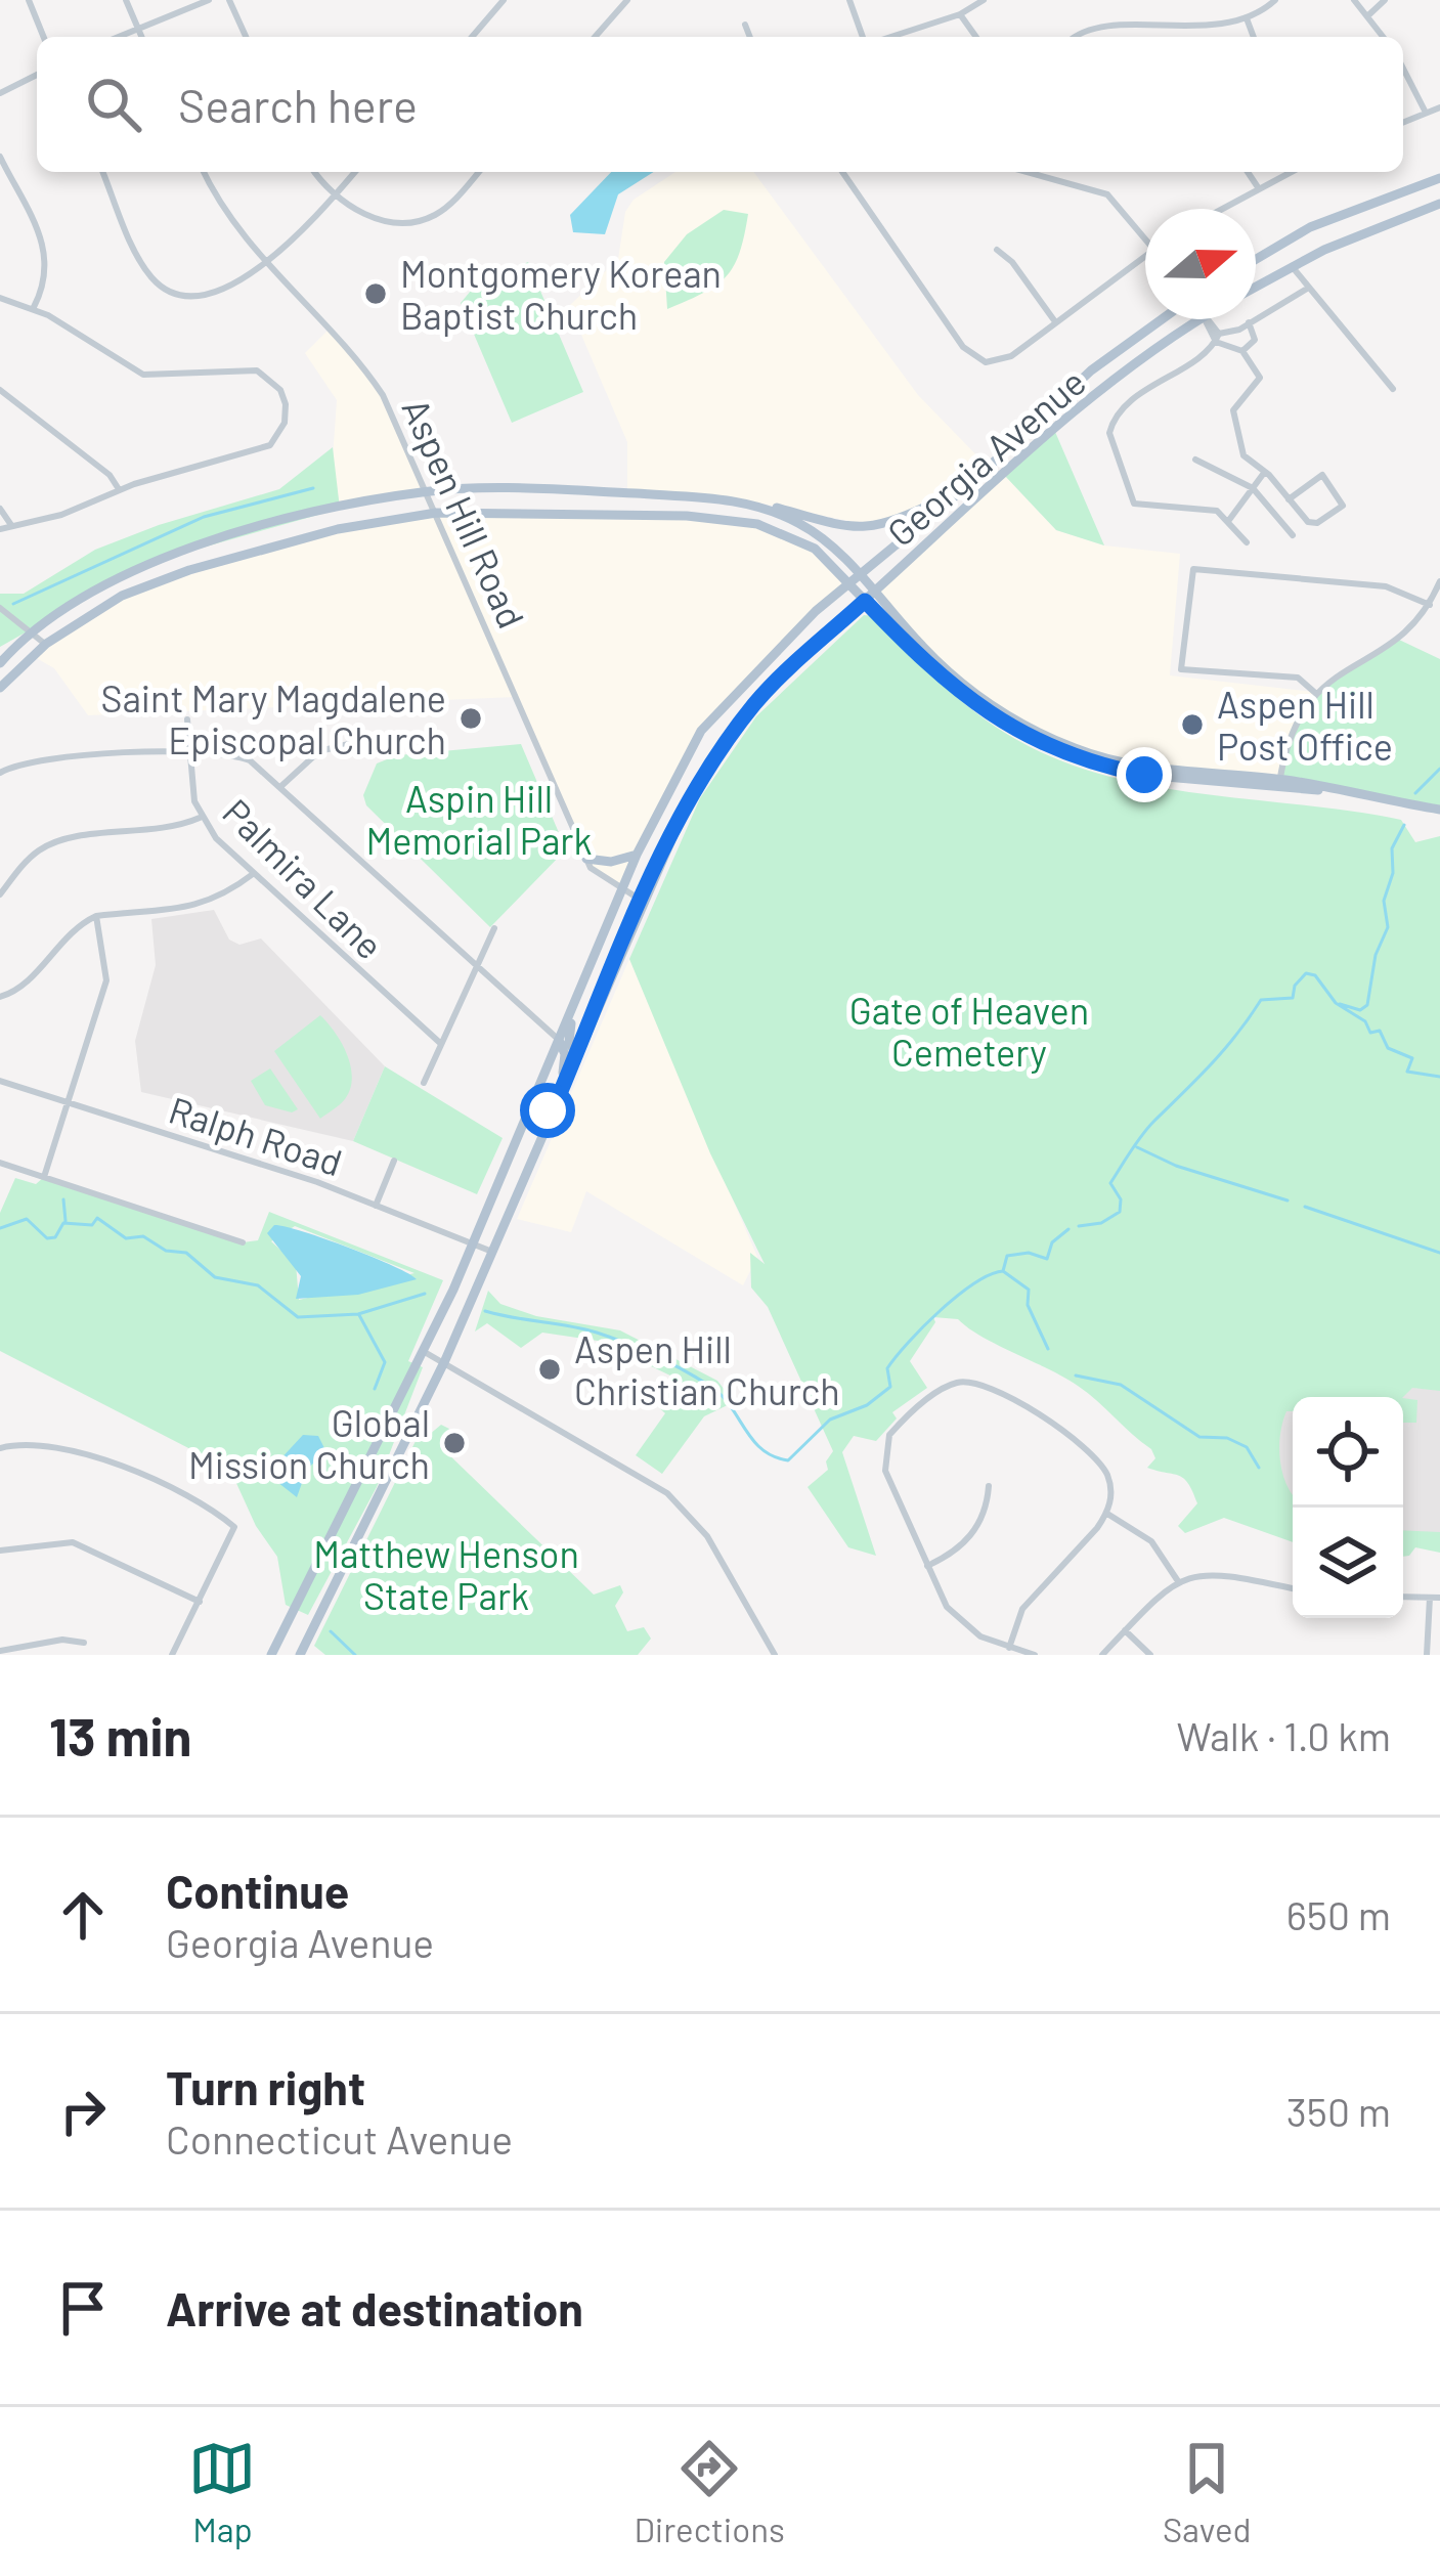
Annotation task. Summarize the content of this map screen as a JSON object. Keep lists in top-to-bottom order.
{
  "streets": {
    "main road": ["Georgia Avenue"],
    "street": ["Aspen Hill Road", "Palmira Lane", "Ralph Road"]
  },
  "crossings": [
    ["Georgia Avenue", "Aspen Hill Road"],
    ["Georgia Avenue", "Ralph Road"]
  ],
  "parks": ["Aspin Hill Memorial Park", "Gate of Heaven Cemetery", "Matthew Henson State Park"],
  "places": [
    "Montgomery Korean Baptist Church",
    "Saint Mary Magdalene Episcopal Church",
    "Aspen Hill Post Office",
    "Aspen Hill Christian Church",
    "Global Mission Church"
  ],
  "north": "right",
  "page": {
    "search": "Search here",
    "heading": ["13 min", "Walk · 1.0 km"],
    "list": [
      ["Continue", "Georgia Avenue", "650 m"],
      ["Turn right", "Connecticut Avenue", "350 m"],
      "Arrive at destination"
    ],
    "nav": ["Map", "Directions", "Saved"]
  }
}
